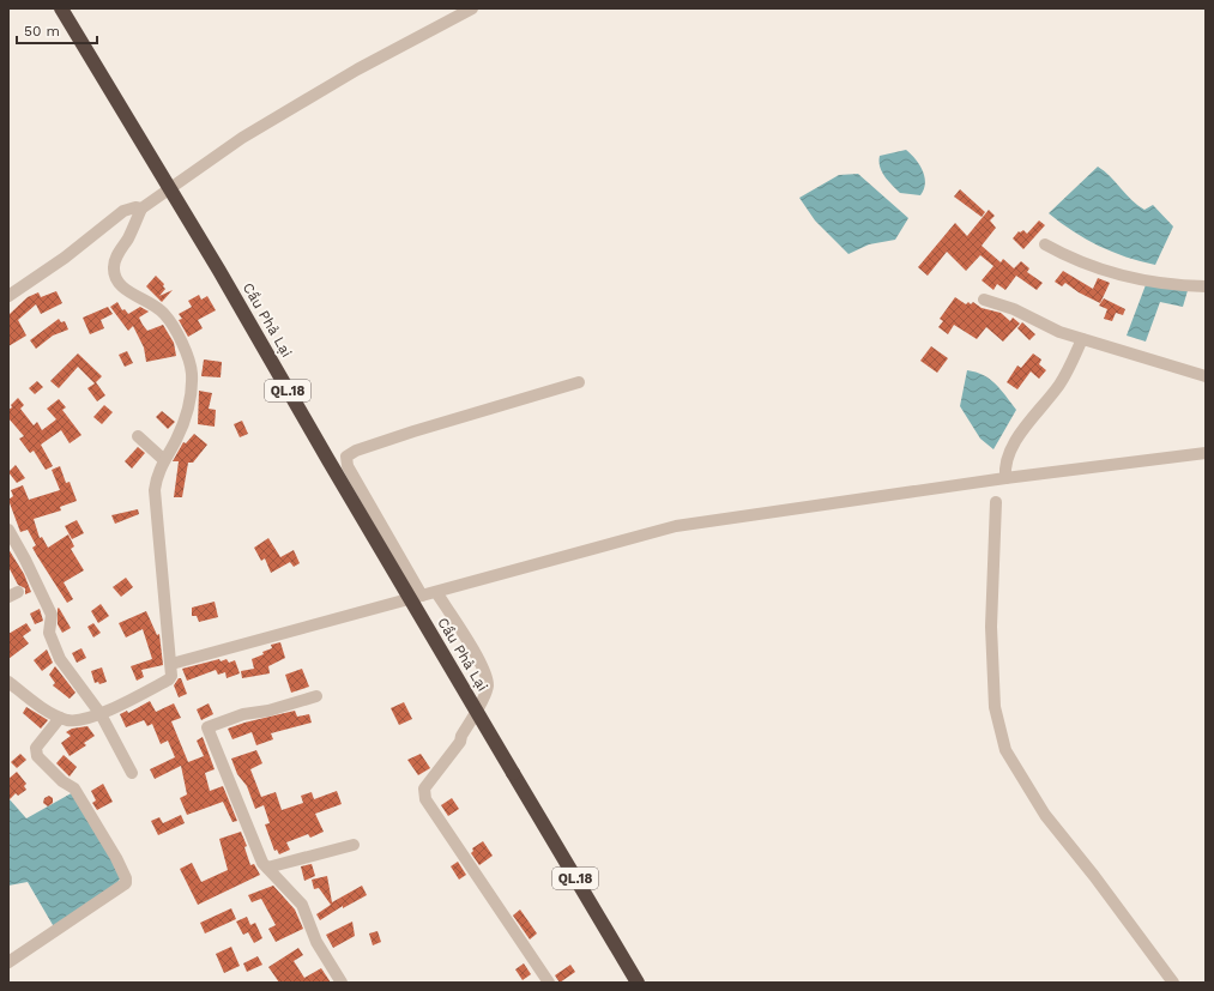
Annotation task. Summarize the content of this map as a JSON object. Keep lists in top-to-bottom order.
{
  "streets": {
    "highway": ["Cầu Phả Lại", "QL.18"]
  },
  "scale_bar": "50 m"
}
